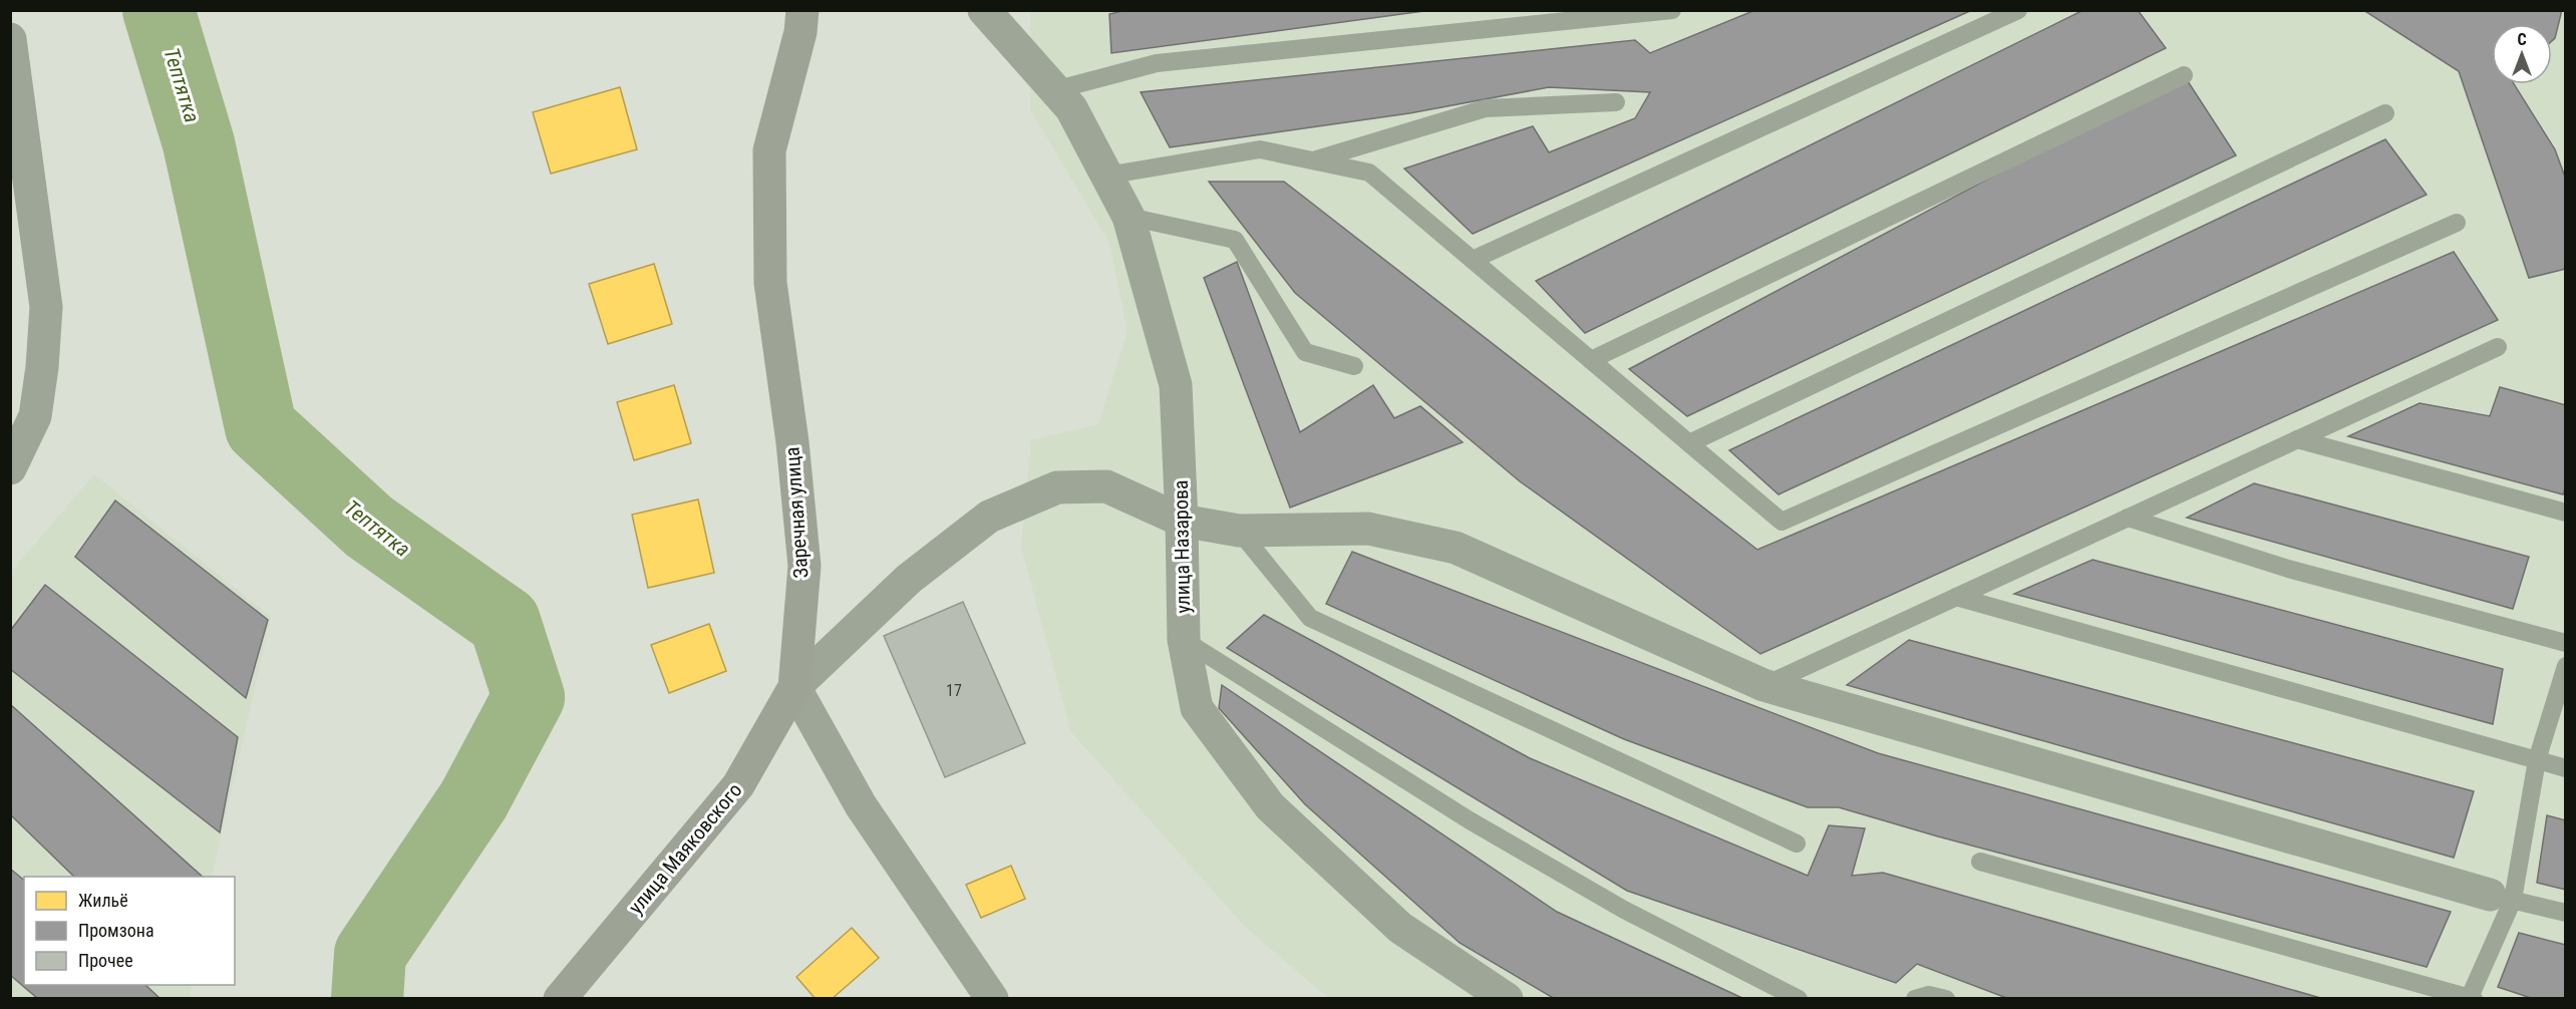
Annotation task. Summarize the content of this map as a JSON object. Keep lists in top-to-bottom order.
{
  "streets": {
    "main road": ["Заречная улица", "улица Маяковского"],
    "street": ["улица Назарова"]
  },
  "crossings": [
    ["Заречная улица", "улица Маяковского"]
  ],
  "water": ["Тептятка"],
  "house_numbers": ["17"],
  "legend": ["Жильё", "Промзона", "Прочее"],
  "north": "top"
}
